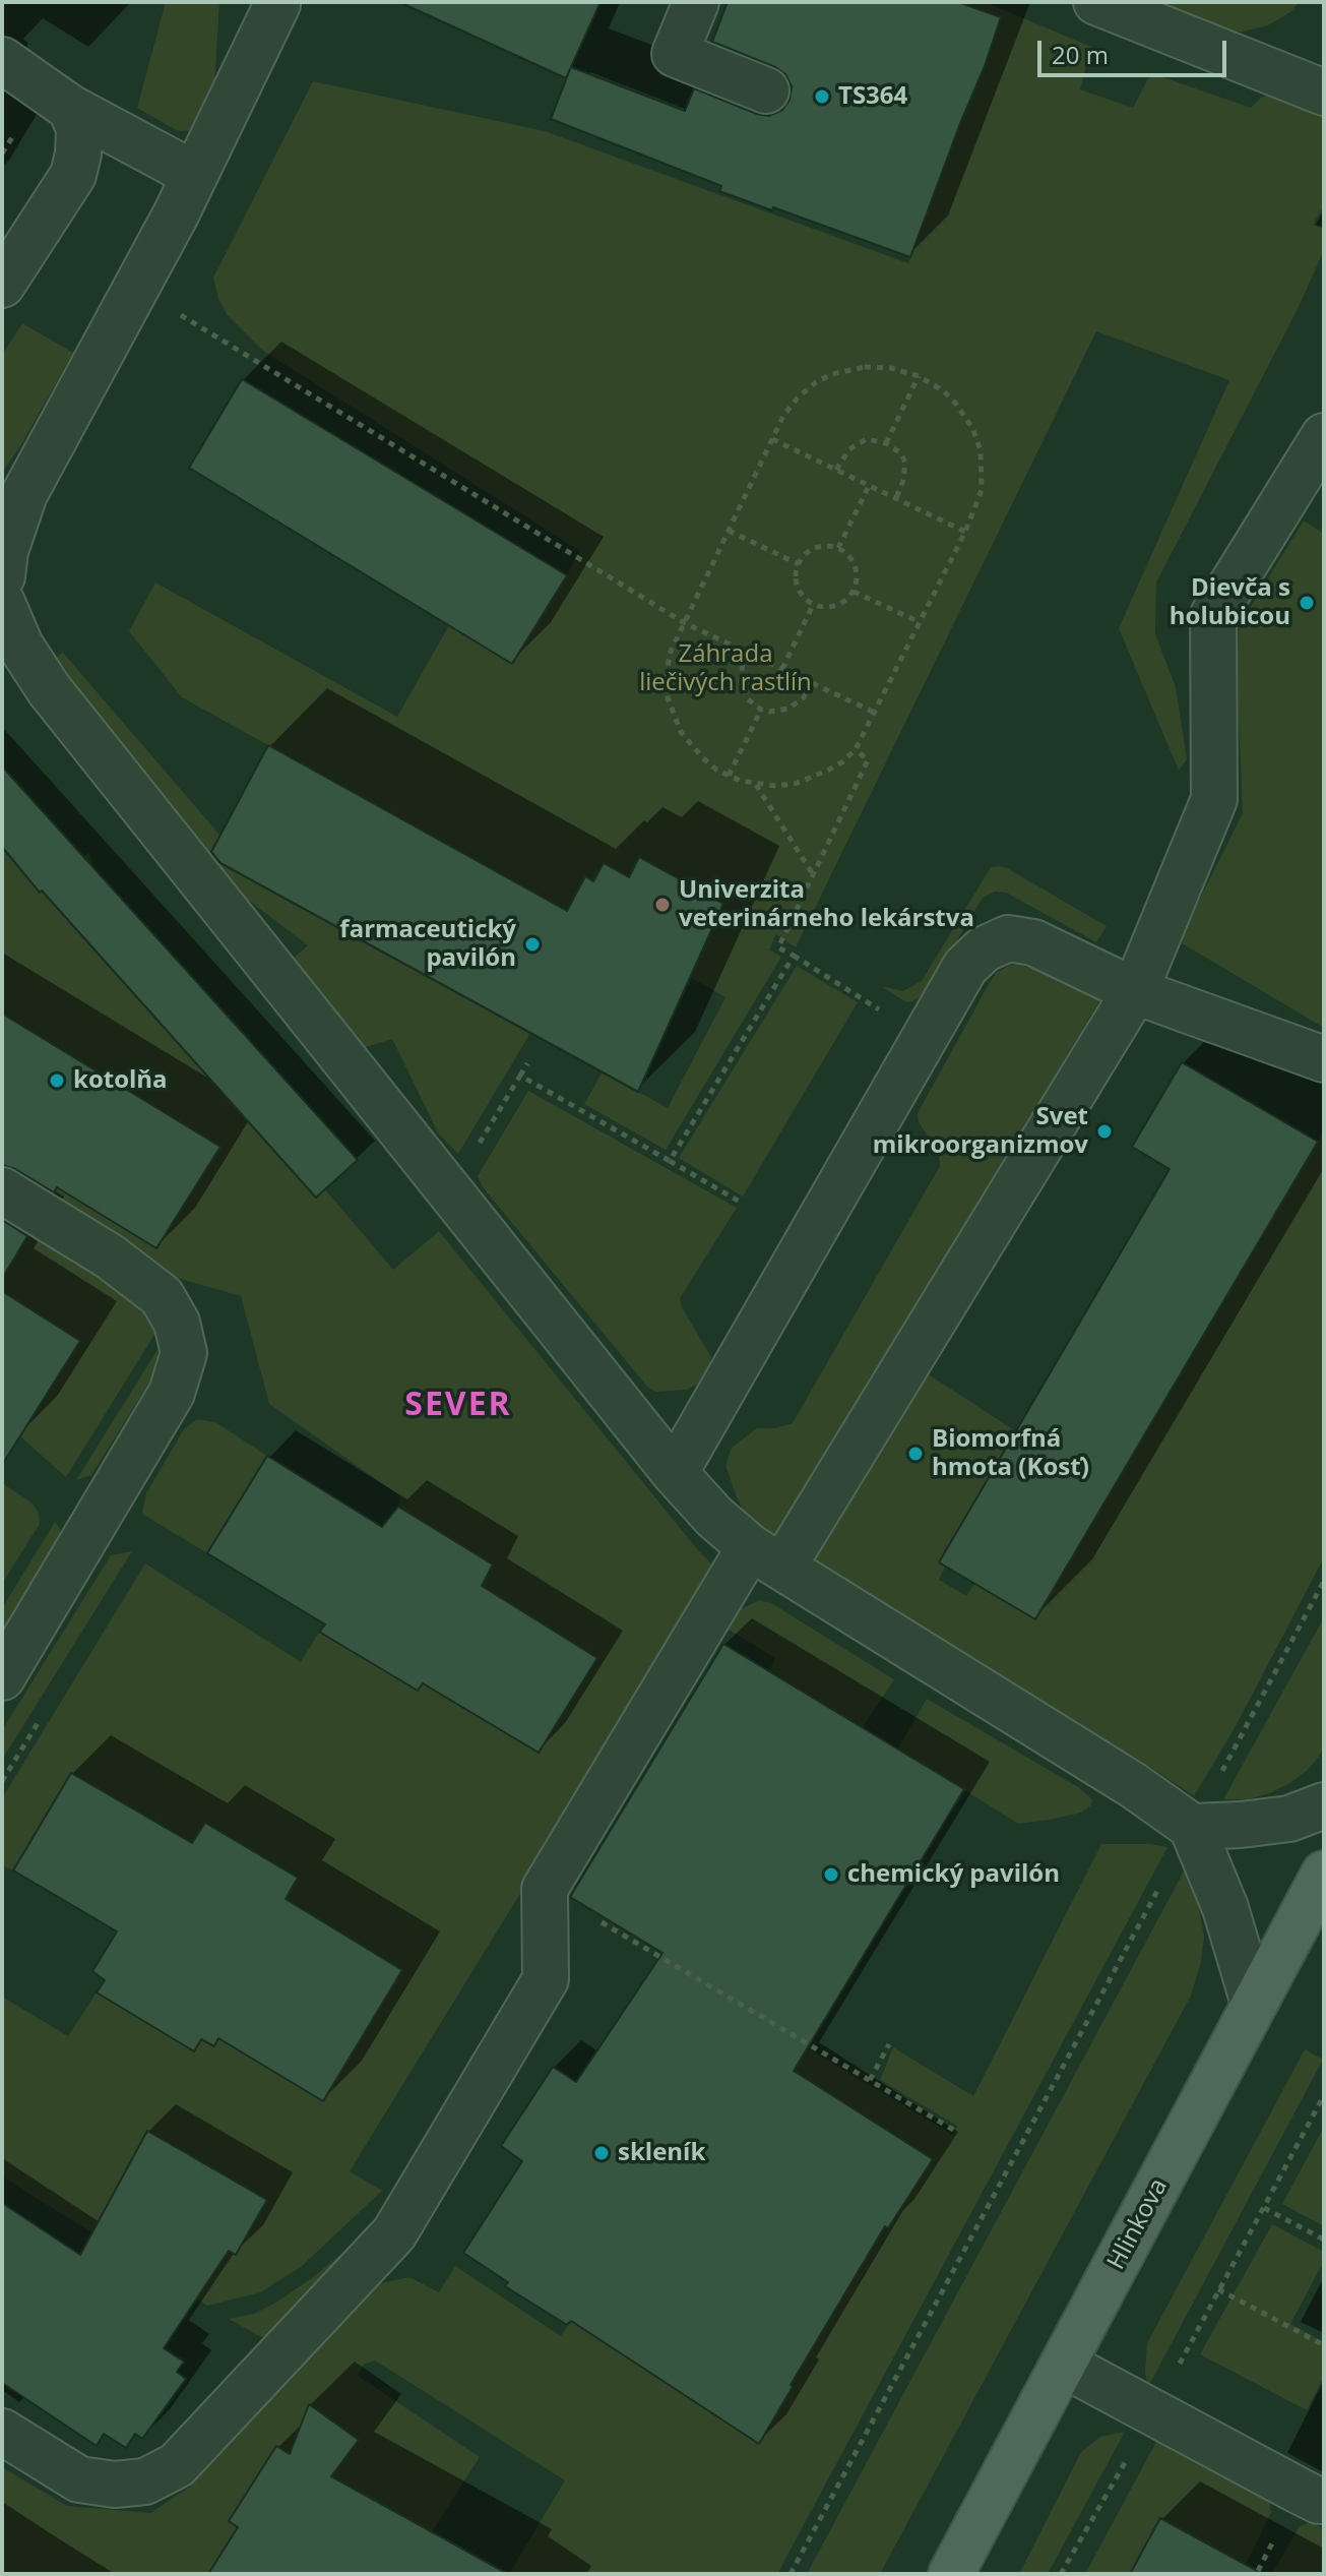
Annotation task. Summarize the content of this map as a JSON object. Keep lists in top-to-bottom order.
{
  "streets": {
    "main road": ["Hlinkova"]
  },
  "districts": ["SEVER"],
  "parks": ["Záhrada liečivých rastlín"],
  "places": [
    "TS364",
    "Dievča s holubicou",
    "Univerzita veterinárneho lekárstva",
    "farmaceutický pavilón",
    "kotolňa",
    "Svet mikroorganizmov",
    "Biomorfná hmota (Kosť)",
    "chemický pavilón",
    "skleník"
  ],
  "scale_bar": "20 m"
}
